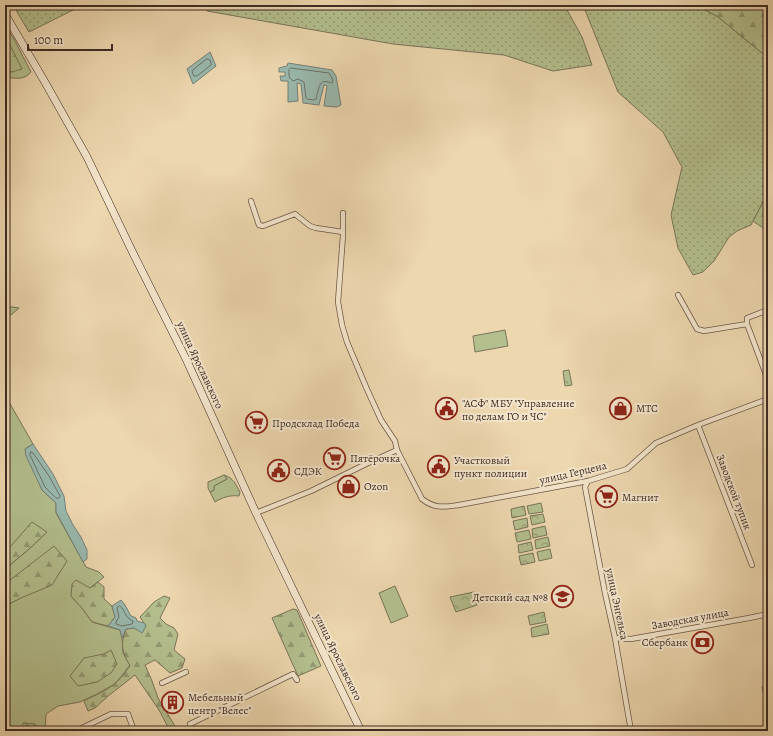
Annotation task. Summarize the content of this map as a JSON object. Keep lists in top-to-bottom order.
{
  "streets": {
    "street": [
      "улица Ярославского",
      "улица Герцена",
      "Заводской тупик",
      "улица Энгельса",
      "Заводская улица"
    ]
  },
  "crossings": [
    ["улица Герцена", "Заводской тупик"],
    ["улица Герцена", "улица Энгельса"],
    ["улица Энгельса", "Заводская улица"]
  ],
  "places": {
    "shop": ["МТС", "Ozon"],
    "public building": ["\"АСФ\" МБУ \"Управление по делам ГО и ЧС\"", "Участковый пункт полиции", "СДЭК"],
    "supermarket": ["Продсклад Победа", "Пятёрочка", "Магнит"],
    "school or university": ["Детский сад №8"],
    "bank": ["Сбербанк"],
    "building": ["Мебельный центр \"Велес\""]
  },
  "scale_bar": "100 m"
}
